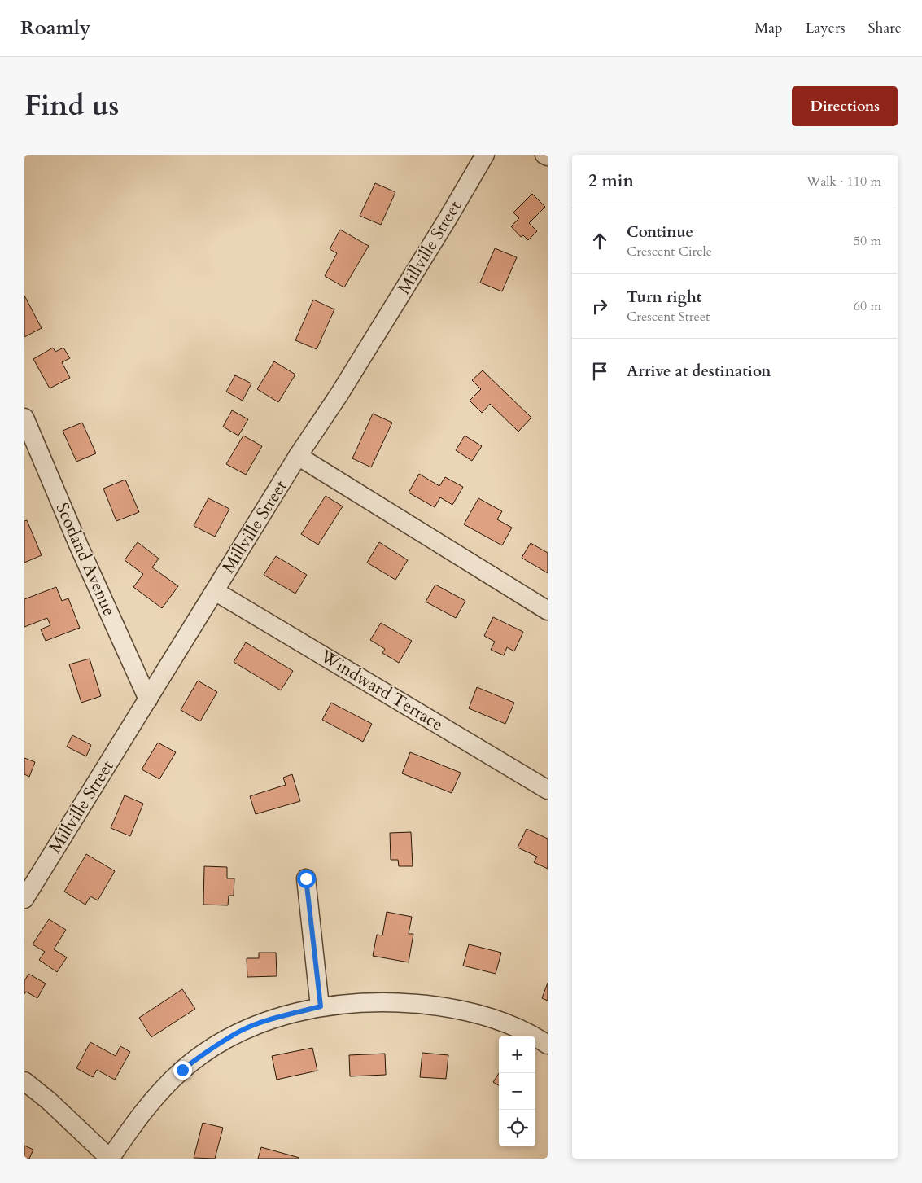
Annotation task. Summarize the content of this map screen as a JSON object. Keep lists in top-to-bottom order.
{
  "streets": {
    "street": ["Millville Street", "Scotland Avenue", "Windward Terrace"]
  },
  "crossings": [
    ["Millville Street", "Scotland Avenue"],
    ["Millville Street", "Windward Terrace"]
  ],
  "page": {
    "header": "Roamly",
    "nav": ["Map", "Layers", "Share"],
    "title": "Find us",
    "buttons": "Directions",
    "heading": ["2 min", "Walk · 110 m"],
    "list": [
      ["Continue", "Crescent Circle", "50 m"],
      ["Turn right", "Crescent Street", "60 m"],
      "Arrive at destination"
    ],
    "map_buttons": ["+", "−"]
  }
}
